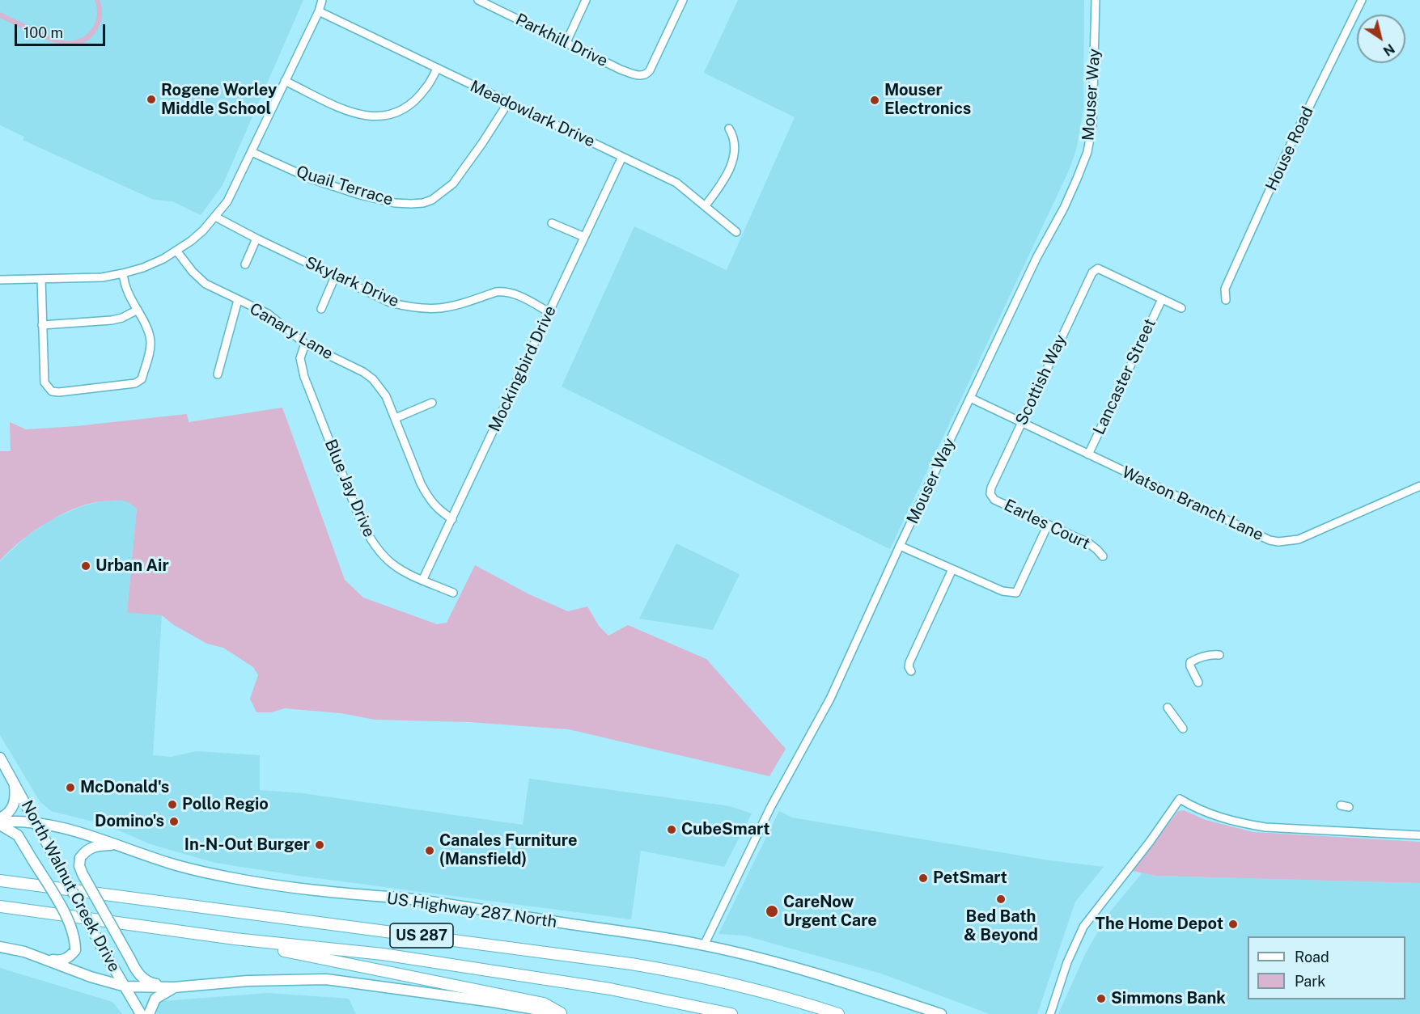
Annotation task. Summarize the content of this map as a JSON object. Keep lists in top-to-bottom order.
{
  "streets": {
    "highway": ["US 287"],
    "main road": ["North Walnut Creek Drive", "US Highway 287 North"],
    "street": [
      "Parkhill Drive",
      "Mouser Way",
      "Meadowlark Drive",
      "House Road",
      "Quail Terrace",
      "Skylark Drive",
      "Canary Lane",
      "Mockingbird Drive",
      "Lancaster Street",
      "Scottish Way",
      "Blue Jay Drive",
      "Watson Branch Lane",
      "Earles Court"
    ]
  },
  "crossings": [
    ["Mouser Way", "Watson Branch Lane"],
    ["Mouser Way", "US Highway 287 North"],
    ["Meadowlark Drive", "Quail Terrace"],
    ["Meadowlark Drive", "Mockingbird Drive"],
    ["Skylark Drive", "Mockingbird Drive"],
    ["Canary Lane", "Mockingbird Drive"],
    ["Canary Lane", "Blue Jay Drive"],
    ["Mockingbird Drive", "Blue Jay Drive"],
    ["Lancaster Street", "Scottish Way"],
    ["Lancaster Street", "Watson Branch Lane"],
    ["Scottish Way", "Watson Branch Lane"],
    ["Scottish Way", "Earles Court"],
    ["North Walnut Creek Drive", "US Highway 287 North"]
  ],
  "places": [
    "Rogene Worley Middle School",
    "Mouser Electronics",
    "Urban Air",
    "McDonald's",
    "Pollo Regio",
    "Domino's",
    "CubeSmart",
    "In-N-Out Burger",
    "Canales Furniture (Mansfield)",
    "PetSmart",
    "Bed Bath & Beyond",
    "CareNow Urgent Care",
    "The Home Depot",
    "Simmons Bank"
  ],
  "legend": ["Road", "Park"],
  "scale_bar": "100 m",
  "north": "bottom right"
}
